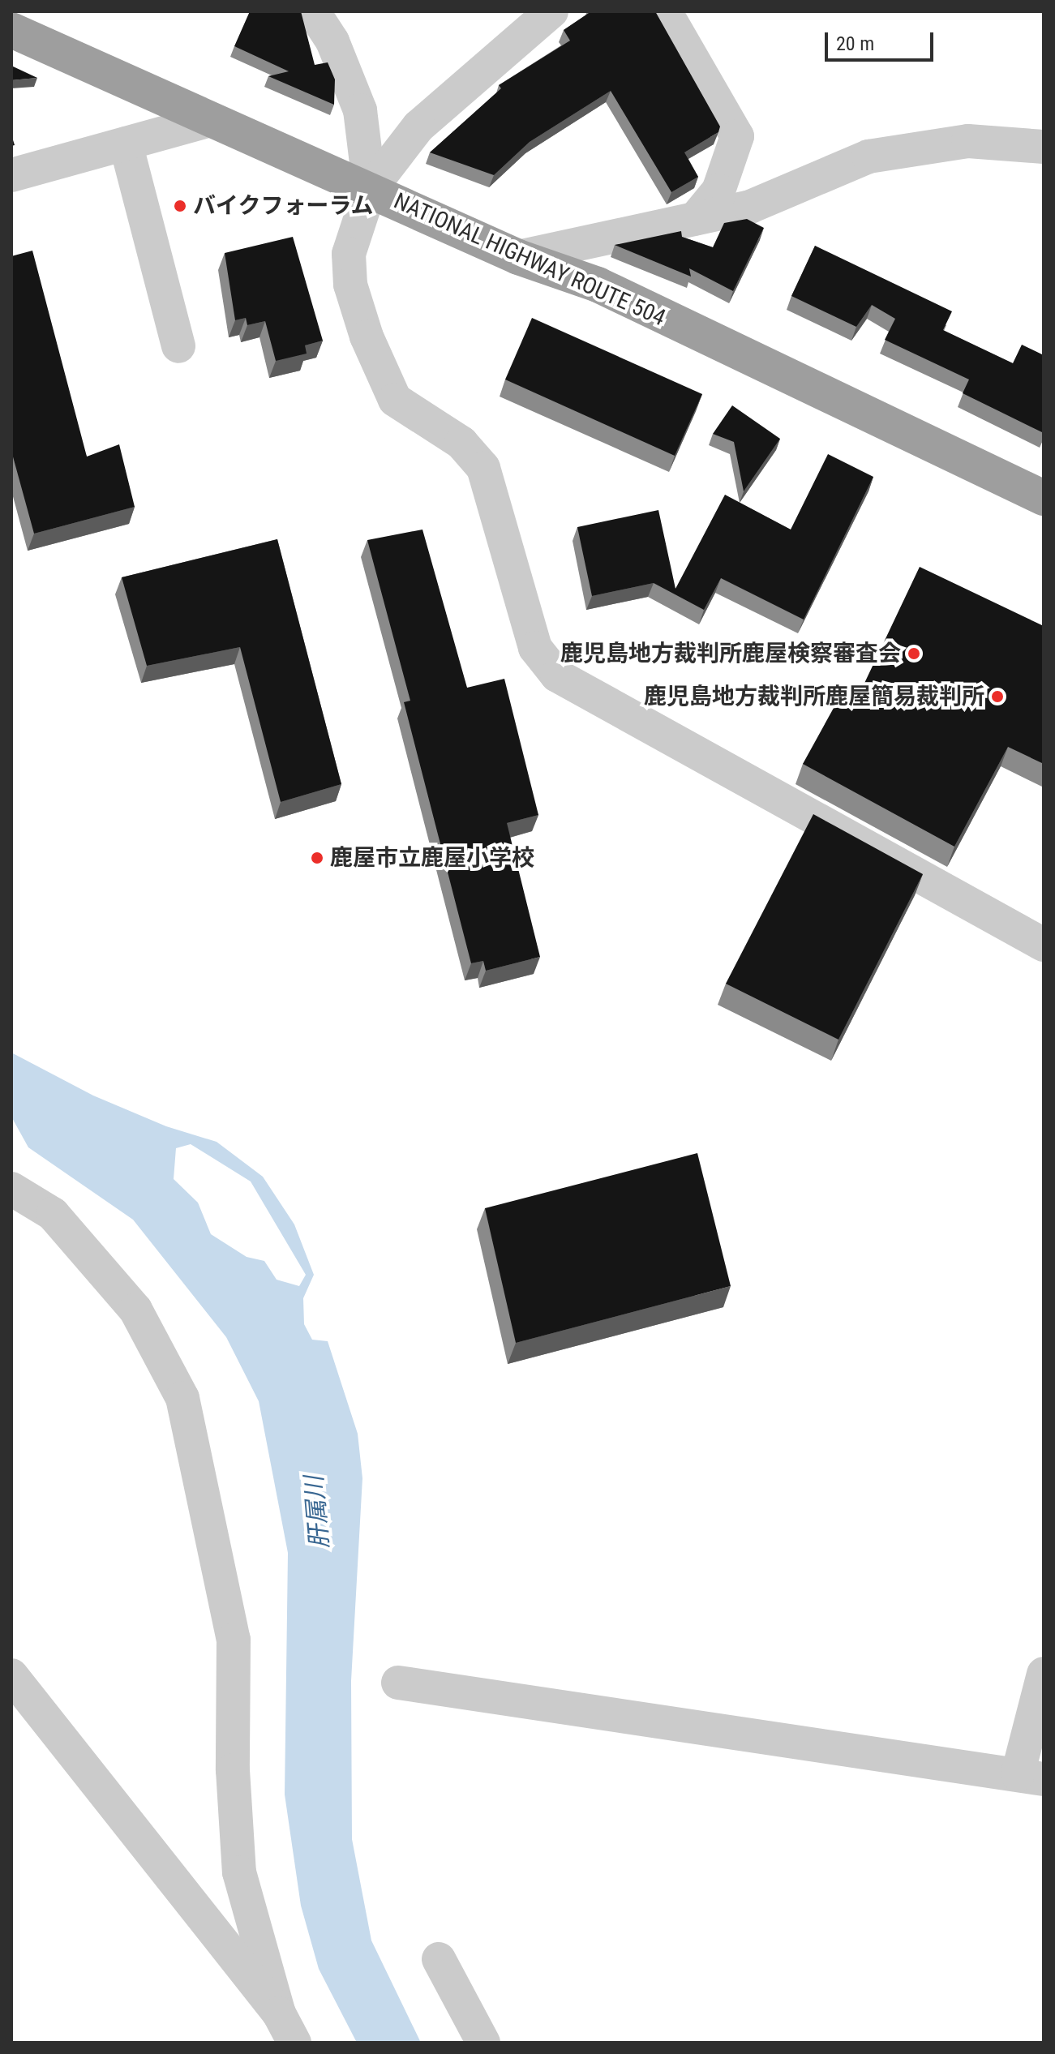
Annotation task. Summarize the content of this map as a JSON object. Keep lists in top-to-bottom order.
{
  "streets": {
    "highway": ["NATIONAL HIGHWAY ROUTE 504"]
  },
  "water": ["肝属川"],
  "places": [
    "バイクフォーラム",
    "鹿児島地方裁判所鹿屋検察審査会",
    "鹿児島地方裁判所鹿屋簡易裁判所",
    "鹿屋市立鹿屋小学校"
  ],
  "scale_bar": "20 m"
}
